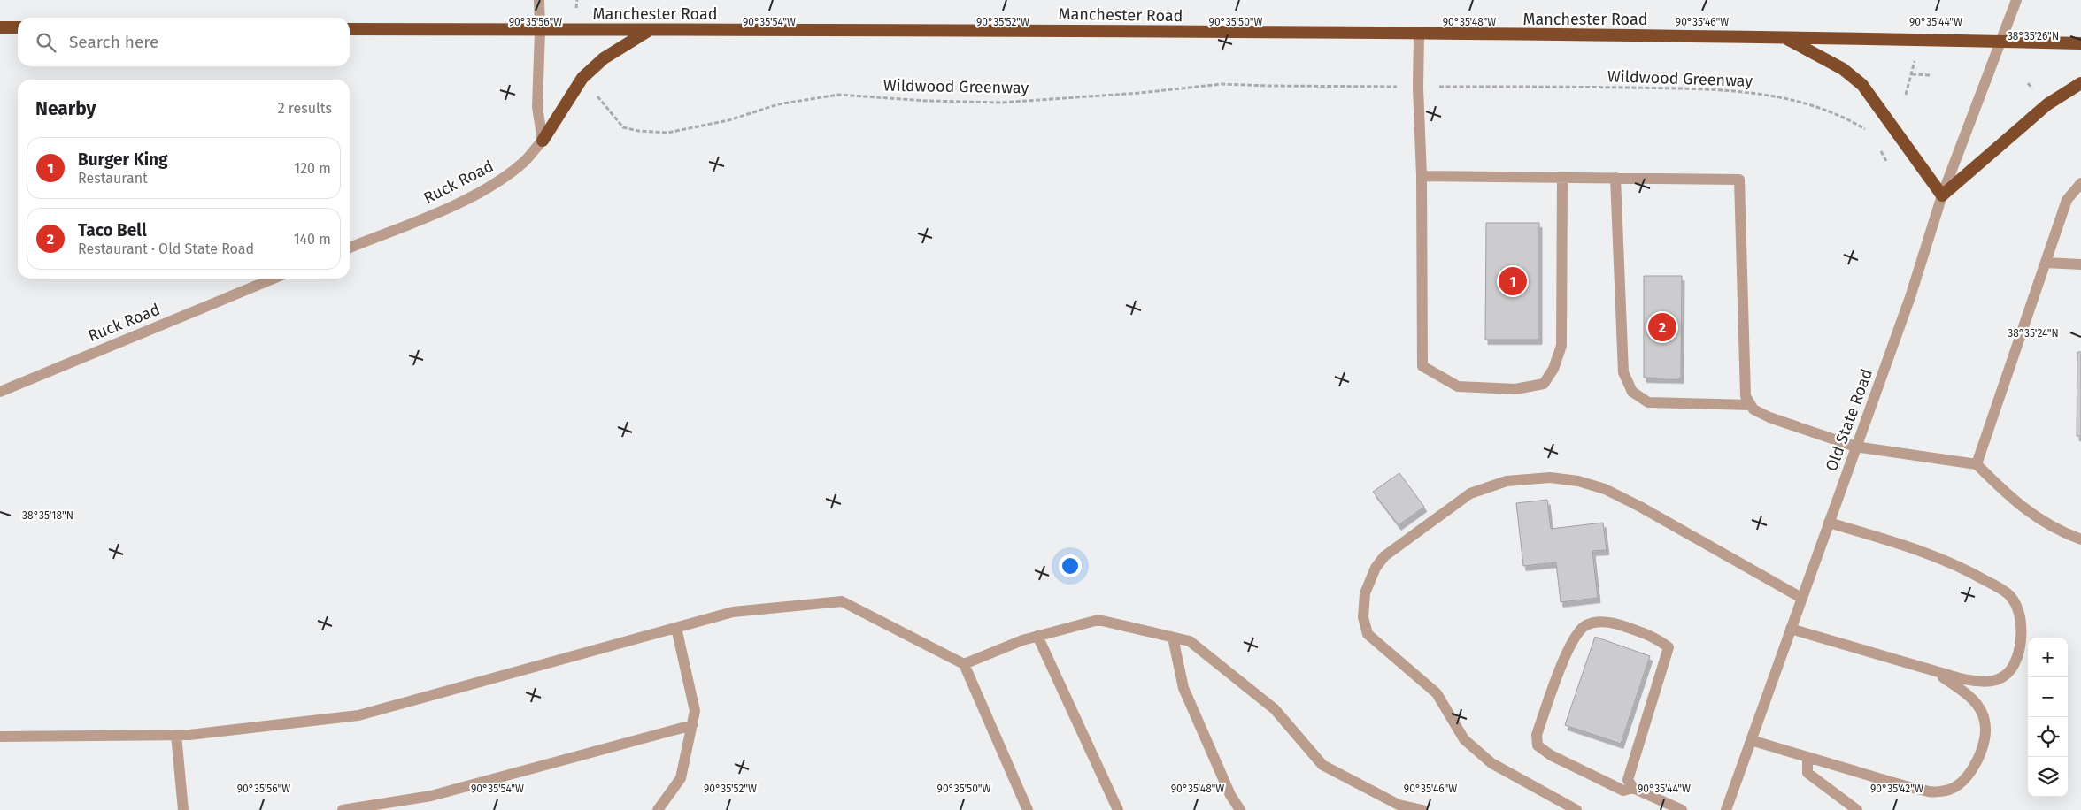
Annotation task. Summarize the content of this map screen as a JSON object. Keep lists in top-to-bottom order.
{
  "streets": {
    "highway": ["Manchester Road"],
    "street": ["Ruck Road", "Old State Road"],
    "path": ["Wildwood Greenway"]
  },
  "crossings": [
    ["Manchester Road", "Old State Road"]
  ],
  "page": {
    "search": "Search here",
    "heading": ["Nearby", "2 results"],
    "list": [
      {
        "mark": "1",
        "name": "Burger King",
        "note": "Restaurant",
        "value": "120 m"
      },
      {
        "mark": "2",
        "name": "Taco Bell",
        "note": "Restaurant · Old State Road",
        "value": "140 m"
      }
    ],
    "pins": ["1", "2"],
    "map_buttons": ["+", "−"]
  },
  "coordinates": [
    "90°35'44\"W",
    "90°35'56\"W",
    "90°35'54\"W",
    "90°35'52\"W",
    "90°35'50\"W",
    "90°35'48\"W",
    "90°35'46\"W",
    "38°35'26\"N",
    "38°35'24\"N",
    "38°35'18\"N",
    "90°35'42\"W"
  ]
}
